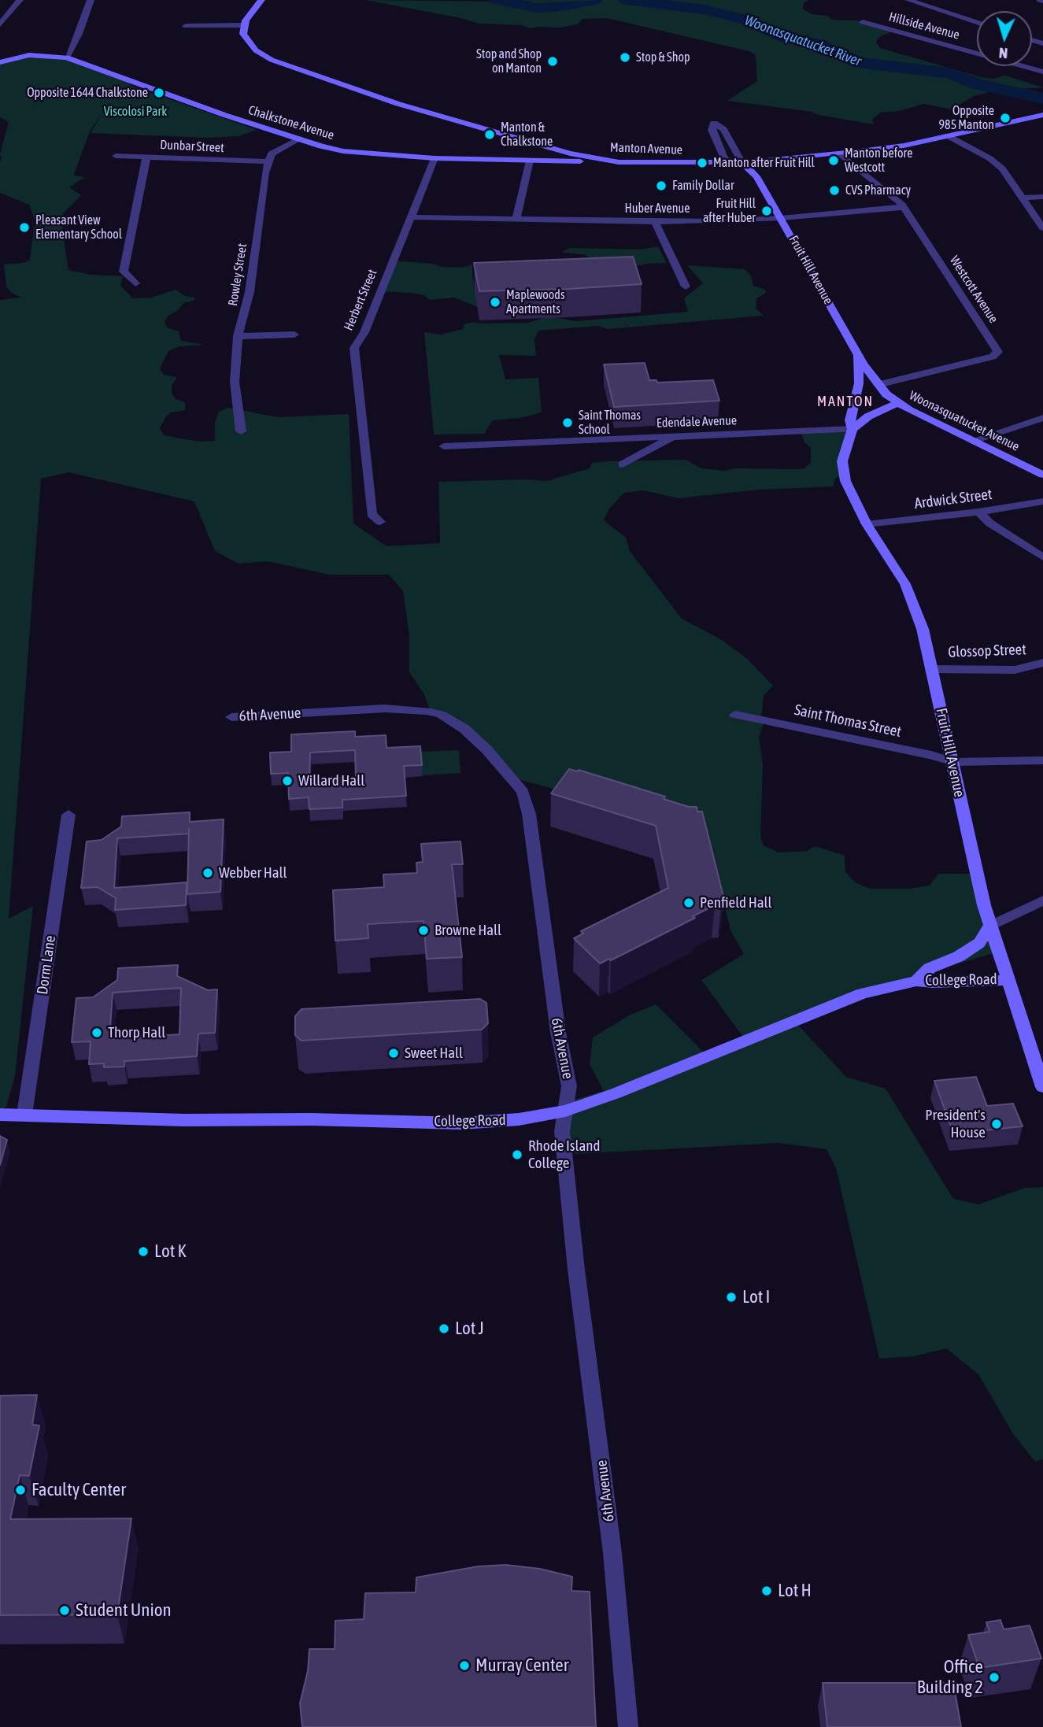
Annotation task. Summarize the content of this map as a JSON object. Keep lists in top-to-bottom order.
{
  "streets": {
    "main road": [
      "Chalkstone Avenue",
      "Manton Avenue",
      "Fruit Hill Avenue",
      "Woonasquatucket Avenue",
      "College Road"
    ],
    "street": [
      "Hillside Avenue",
      "Dunbar Street",
      "Huber Avenue",
      "Rowley Street",
      "Westcott Avenue",
      "Herbert Street",
      "Edendale Avenue",
      "Ardwick Street",
      "Glossop Street",
      "6th Avenue",
      "Saint Thomas Street",
      "Dorm Lane"
    ]
  },
  "crossings": [
    ["Chalkstone Avenue", "Manton Avenue"],
    ["Chalkstone Avenue", "Herbert Street"],
    ["Dunbar Street", "Rowley Street"],
    ["Manton Avenue", "Fruit Hill Avenue"],
    ["Manton Avenue", "Westcott Avenue"],
    ["Huber Avenue", "Fruit Hill Avenue"],
    ["Huber Avenue", "Westcott Avenue"],
    ["Huber Avenue", "Herbert Street"],
    ["Fruit Hill Avenue", "Westcott Avenue"],
    ["Fruit Hill Avenue", "Woonasquatucket Avenue"],
    ["Fruit Hill Avenue", "Edendale Avenue"],
    ["Fruit Hill Avenue", "Ardwick Street"],
    ["Fruit Hill Avenue", "Glossop Street"],
    ["Fruit Hill Avenue", "Saint Thomas Street"],
    ["Fruit Hill Avenue", "College Road"],
    ["Westcott Avenue", "Woonasquatucket Avenue"],
    ["6th Avenue", "College Road"],
    ["Dorm Lane", "College Road"]
  ],
  "districts": ["MANTON"],
  "water": ["Woonasquatucket River"],
  "parks": ["Viscolosi Park"],
  "places": [
    "Stop & Shop",
    "Stop and Shop on Manton",
    "Opposite 1644 Chalkstone",
    "Opposite 985 Manton",
    "Manton & Chalkstone",
    "Manton before Westcott",
    "Manton after Fruit Hill",
    "Family Dollar",
    "CVS Pharmacy",
    "Fruit Hill after Huber",
    "Pleasant View Elementary School",
    "Maplewoods Apartments",
    "Saint Thomas School",
    "Willard Hall",
    "Webber Hall",
    "Penfield Hall",
    "Browne Hall",
    "Thorp Hall",
    "Sweet Hall",
    "President's House",
    "Rhode Island College",
    "Lot K",
    "Lot I",
    "Lot J",
    "Faculty Center",
    "Lot H",
    "Student Union",
    "Murray Center",
    "Office Building 2"
  ],
  "north": "bottom"
}
